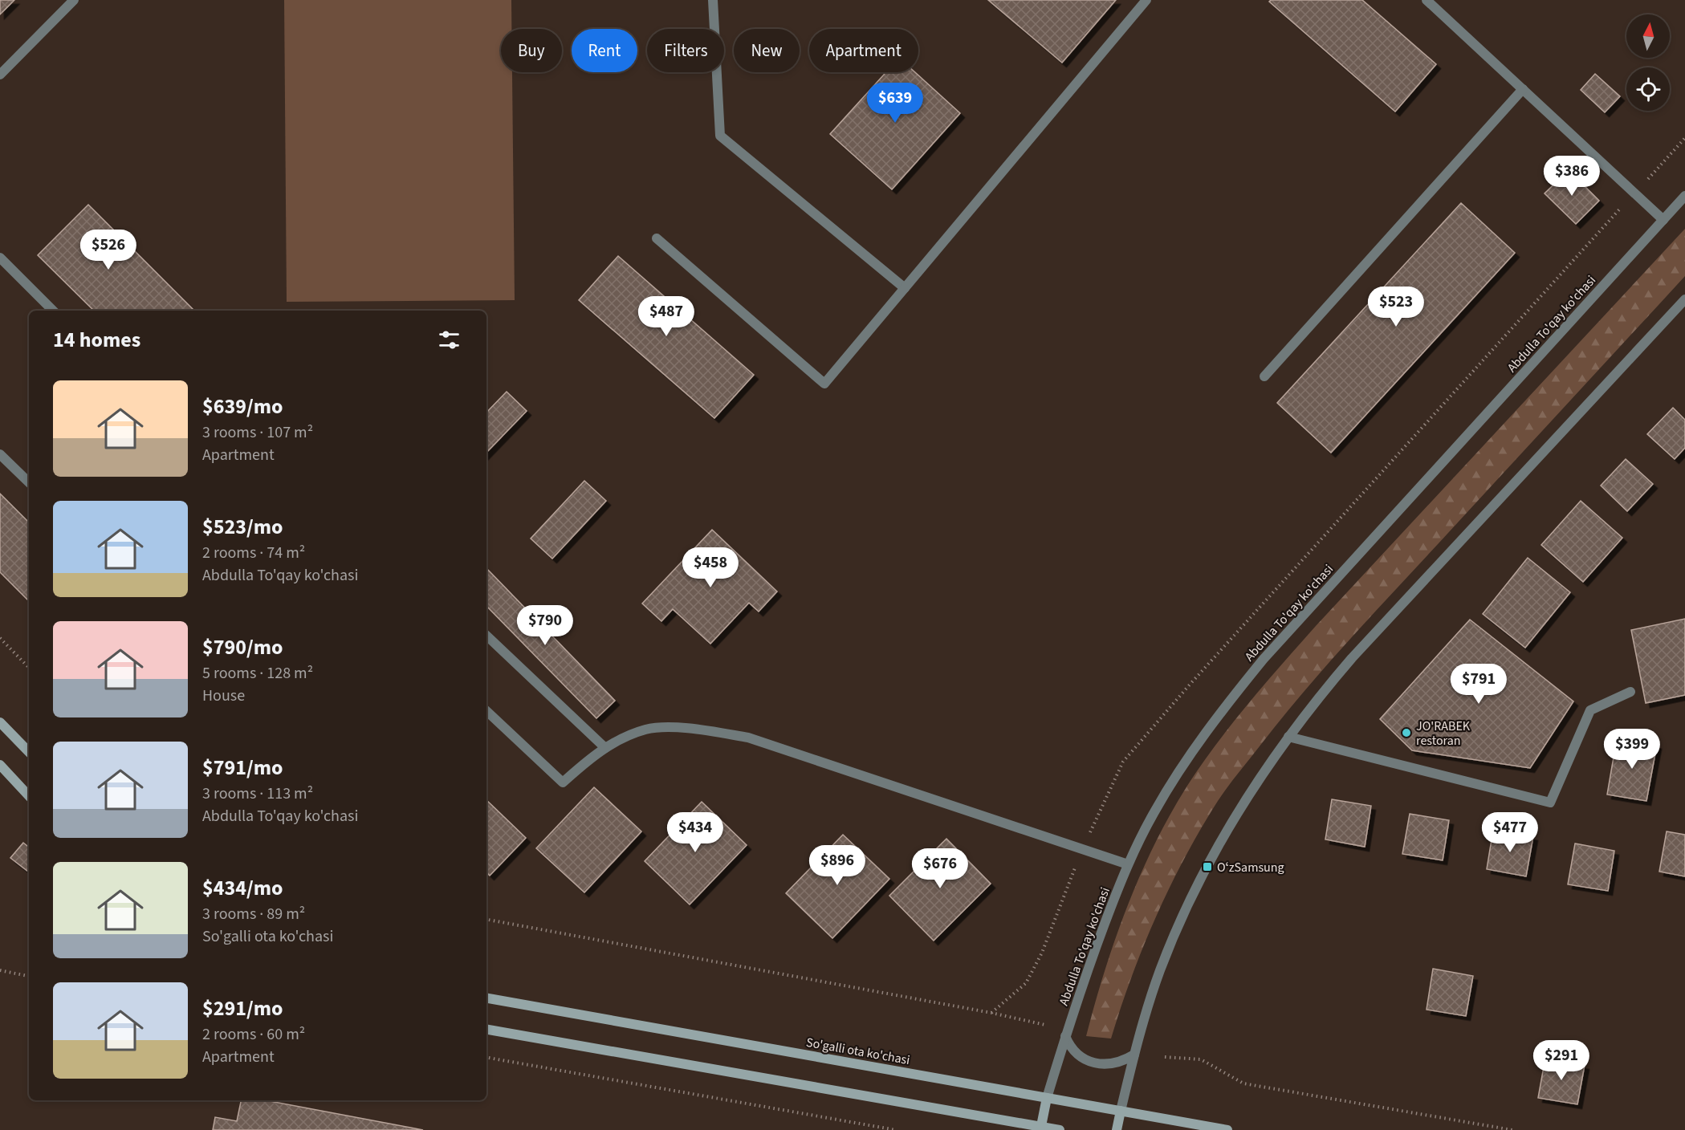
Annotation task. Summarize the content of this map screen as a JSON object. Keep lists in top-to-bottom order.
{
  "streets": {
    "main road": ["Abdulla To'qay ko'chasi", "So'galli ota ko'chasi"]
  },
  "crossings": [
    ["Abdulla To'qay ko'chasi", "So'galli ota ko'chasi"]
  ],
  "places": {
    "other": ["JO'RABEK restoran"],
    "transit": ["OʻzSamsung"]
  },
  "north": "top",
  "page": {
    "chip": [
      "Buy",
      "Rent",
      "Filters",
      "New",
      "Apartment"
    ],
    "price": [
      "$639",
      "$386",
      "$526",
      "$523",
      "$487",
      "$458",
      "$790",
      "$791",
      "$399",
      "$434",
      "$477",
      "$896",
      "$676",
      "$291"
    ],
    "heading": "14 homes",
    "list": [
      {
        "name": "$639/mo",
        "note": "3 rooms · 107 m² · Apartment"
      },
      {
        "name": "$523/mo",
        "note": "2 rooms · 74 m² · Abdulla To'qay ko'chasi"
      },
      {
        "name": "$790/mo",
        "note": "5 rooms · 128 m² · House"
      },
      {
        "name": "$791/mo",
        "note": "3 rooms · 113 m² · Abdulla To'qay ko'chasi"
      },
      {
        "name": "$434/mo",
        "note": "3 rooms · 89 m² · So'galli ota ko'chasi"
      },
      {
        "name": "$291/mo",
        "note": "2 rooms · 60 m² · Apartment"
      }
    ]
  }
}
